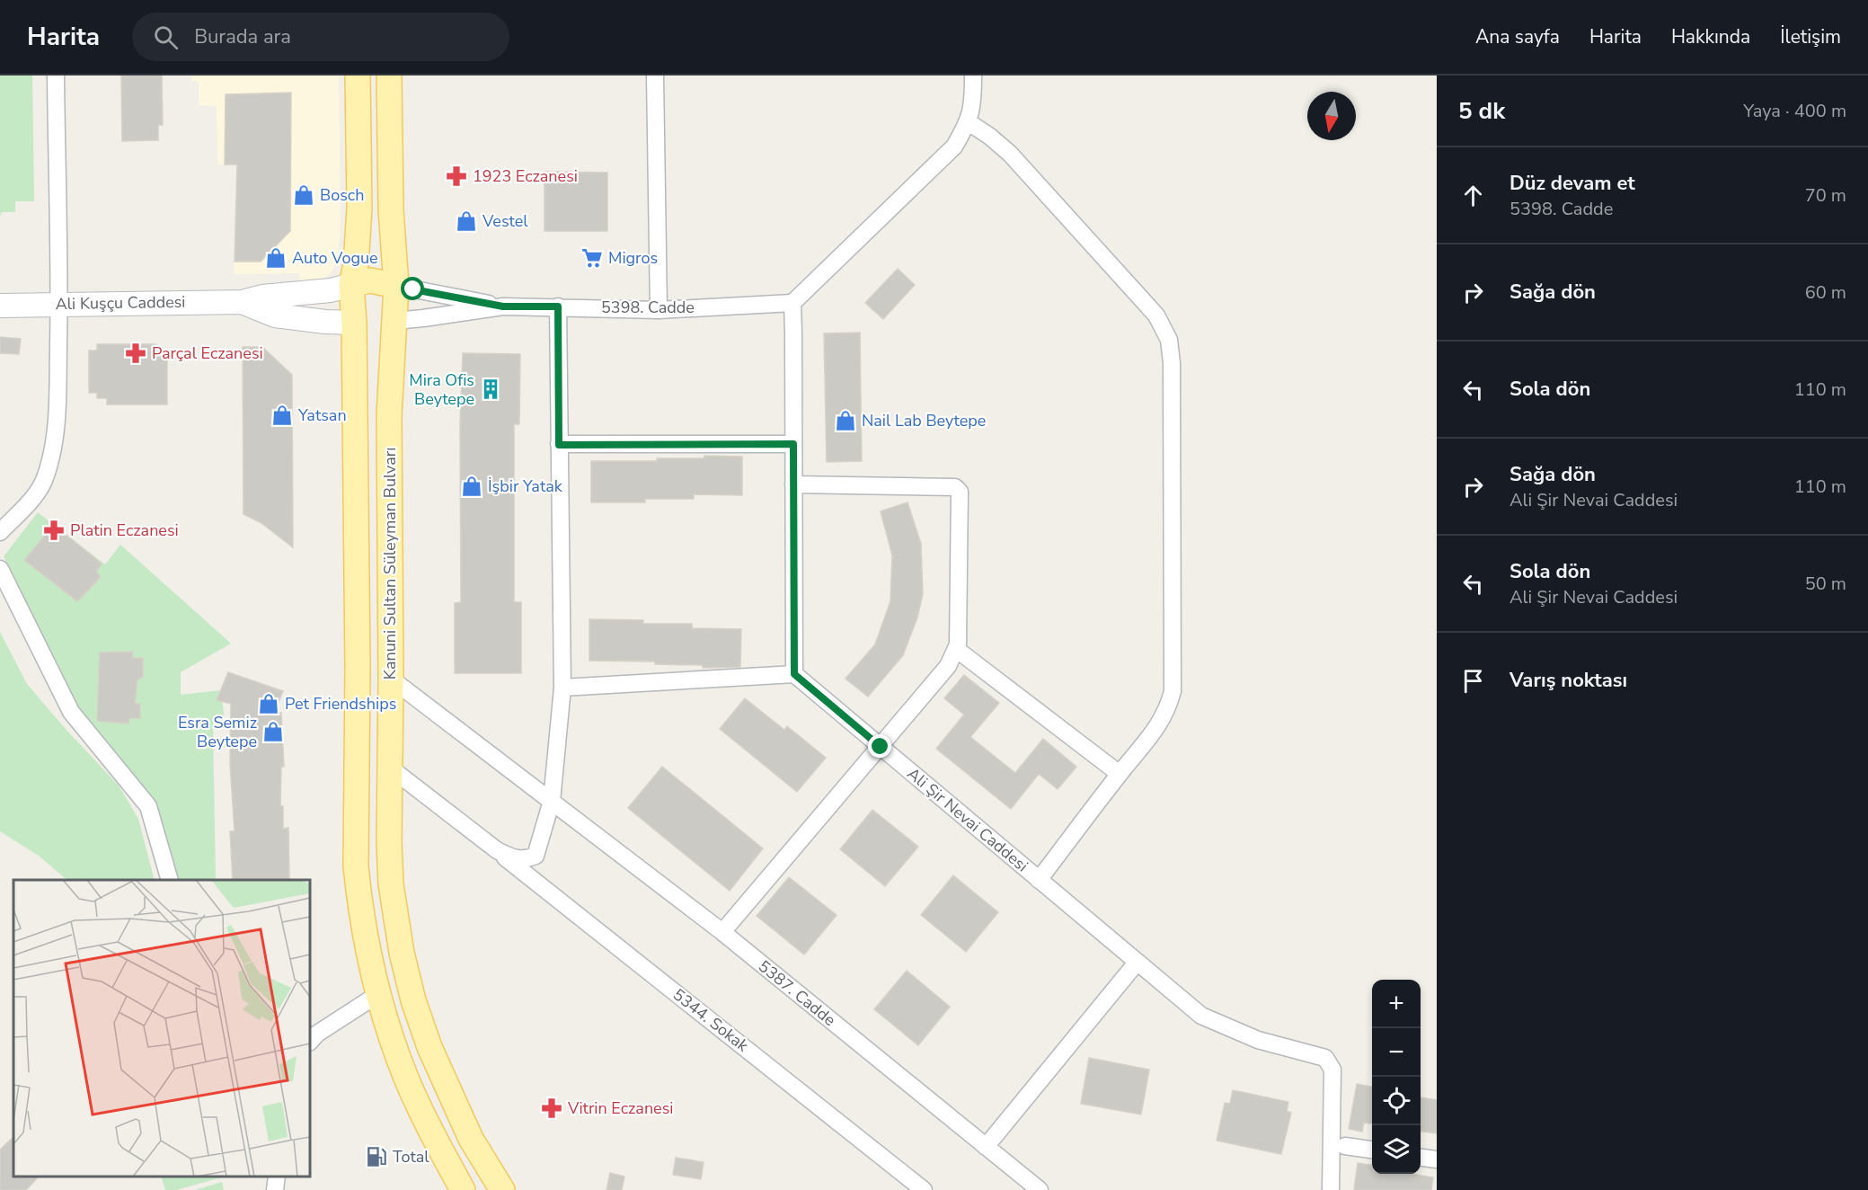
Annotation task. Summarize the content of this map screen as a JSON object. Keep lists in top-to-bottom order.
{
  "streets": {
    "main road": ["Kanuni Sultan Süleyman Bulvarı"],
    "street": [
      "Ali Kuşçu Caddesi",
      "5398. Cadde",
      "Ali Şir Nevai Caddesi",
      "5387. Cadde",
      "5344. Sokak"
    ]
  },
  "crossings": [
    ["Ali Kuşçu Caddesi", "Kanuni Sultan Süleyman Bulvarı"],
    ["5398. Cadde", "Kanuni Sultan Süleyman Bulvarı"],
    ["Kanuni Sultan Süleyman Bulvarı", "5387. Cadde"],
    ["Kanuni Sultan Süleyman Bulvarı", "5344. Sokak"]
  ],
  "places": {
    "pharmacy": [
      "1923 Eczanesi",
      "Parçal Eczanesi",
      "Platin Eczanesi",
      "Vitrin Eczanesi"
    ],
    "shop": [
      "Bosch",
      "Vestel",
      "Auto Vogue",
      "Yatsan",
      "Nail Lab Beytepe",
      "İşbir Yatak",
      "Pet Friendships",
      "Esra Semiz Beytepe"
    ],
    "supermarket": ["Migros"],
    "building": ["Mira Ofis Beytepe"],
    "fuel station": ["Total"]
  },
  "north": "bottom",
  "page": {
    "header": "Harita",
    "search": "Burada ara",
    "nav": [
      "Ana sayfa",
      "Harita",
      "Hakkında",
      "İletişim"
    ],
    "heading": ["5 dk", "Yaya · 400 m"],
    "list": [
      ["Düz devam et", "5398. Cadde", "70 m"],
      ["Sağa dön", "60 m"],
      ["Sola dön", "110 m"],
      ["Sağa dön", "Ali Şir Nevai Caddesi", "110 m"],
      ["Sola dön", "Ali Şir Nevai Caddesi", "50 m"],
      "Varış noktası"
    ],
    "map_buttons": ["+", "−"]
  }
}
